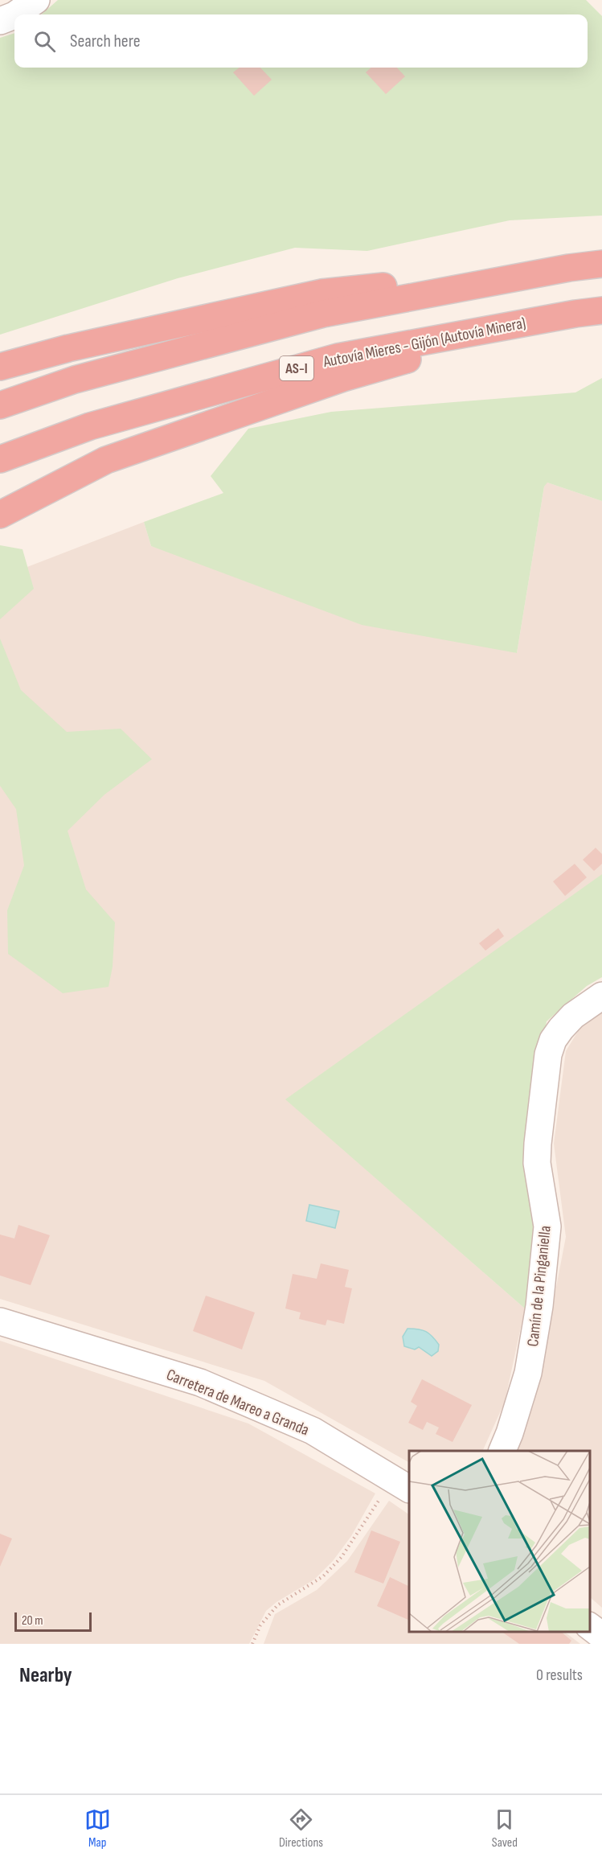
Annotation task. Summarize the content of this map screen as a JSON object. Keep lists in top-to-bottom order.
{
  "streets": {
    "highway": ["Autovía Mieres - Gijón (Autovía Minera)", "AS-I"],
    "street": ["Camín de la Pinganiella", "Carretera de Mareo a Granda"]
  },
  "scale_bar": "20 m",
  "page": {
    "search": "Search here",
    "scale": "20 m",
    "heading": ["Nearby", "0 results"],
    "nav": ["Map", "Directions", "Saved"]
  }
}
